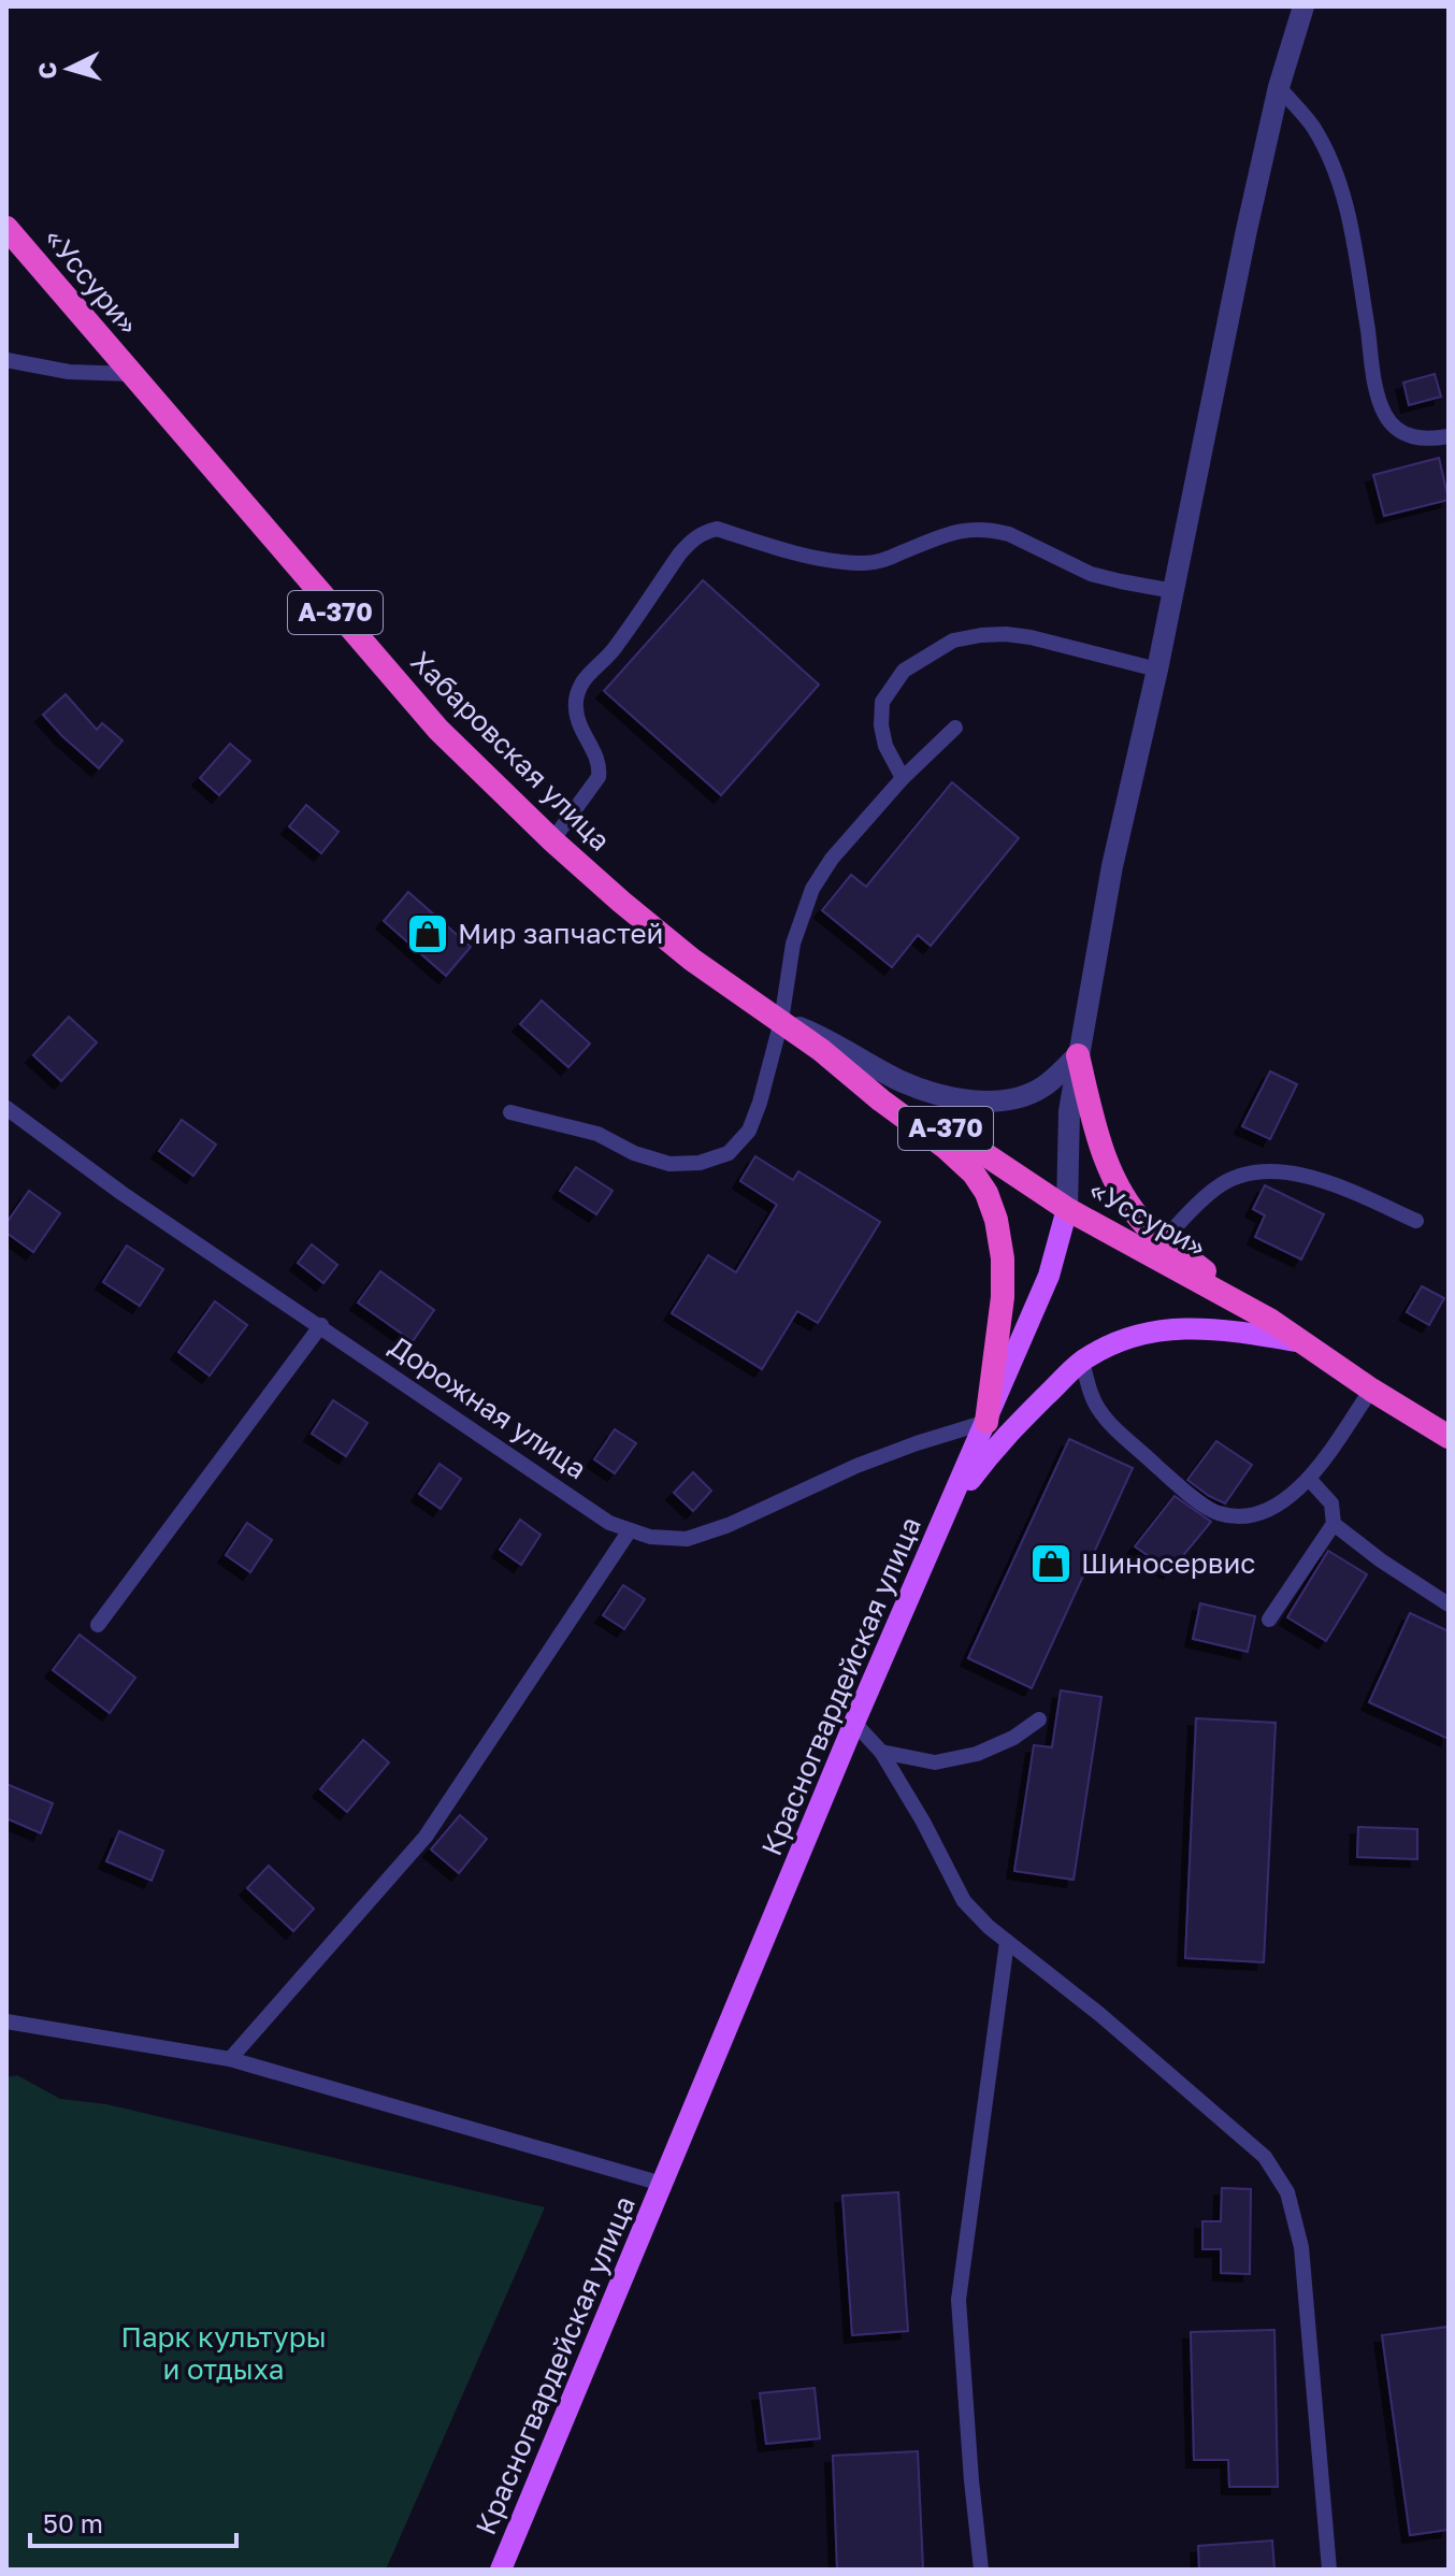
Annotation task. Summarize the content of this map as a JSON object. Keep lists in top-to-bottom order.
{
  "streets": {
    "highway": ["«Уссури»", "А-370", "Хабаровская улица"],
    "main road": ["Красногвардейская улица"],
    "lane": ["Дорожная улица"]
  },
  "crossings": [
    ["«Уссури»", "Хабаровская улица"],
    ["«Уссури»", "Красногвардейская улица"],
    ["Дорожная улица", "Красногвардейская улица"]
  ],
  "parks": ["Парк культуры и отдыха"],
  "places": {
    "shop": ["Мир запчастей", "Шиносервис"]
  },
  "scale_bar": "50 m",
  "north": "left"
}
